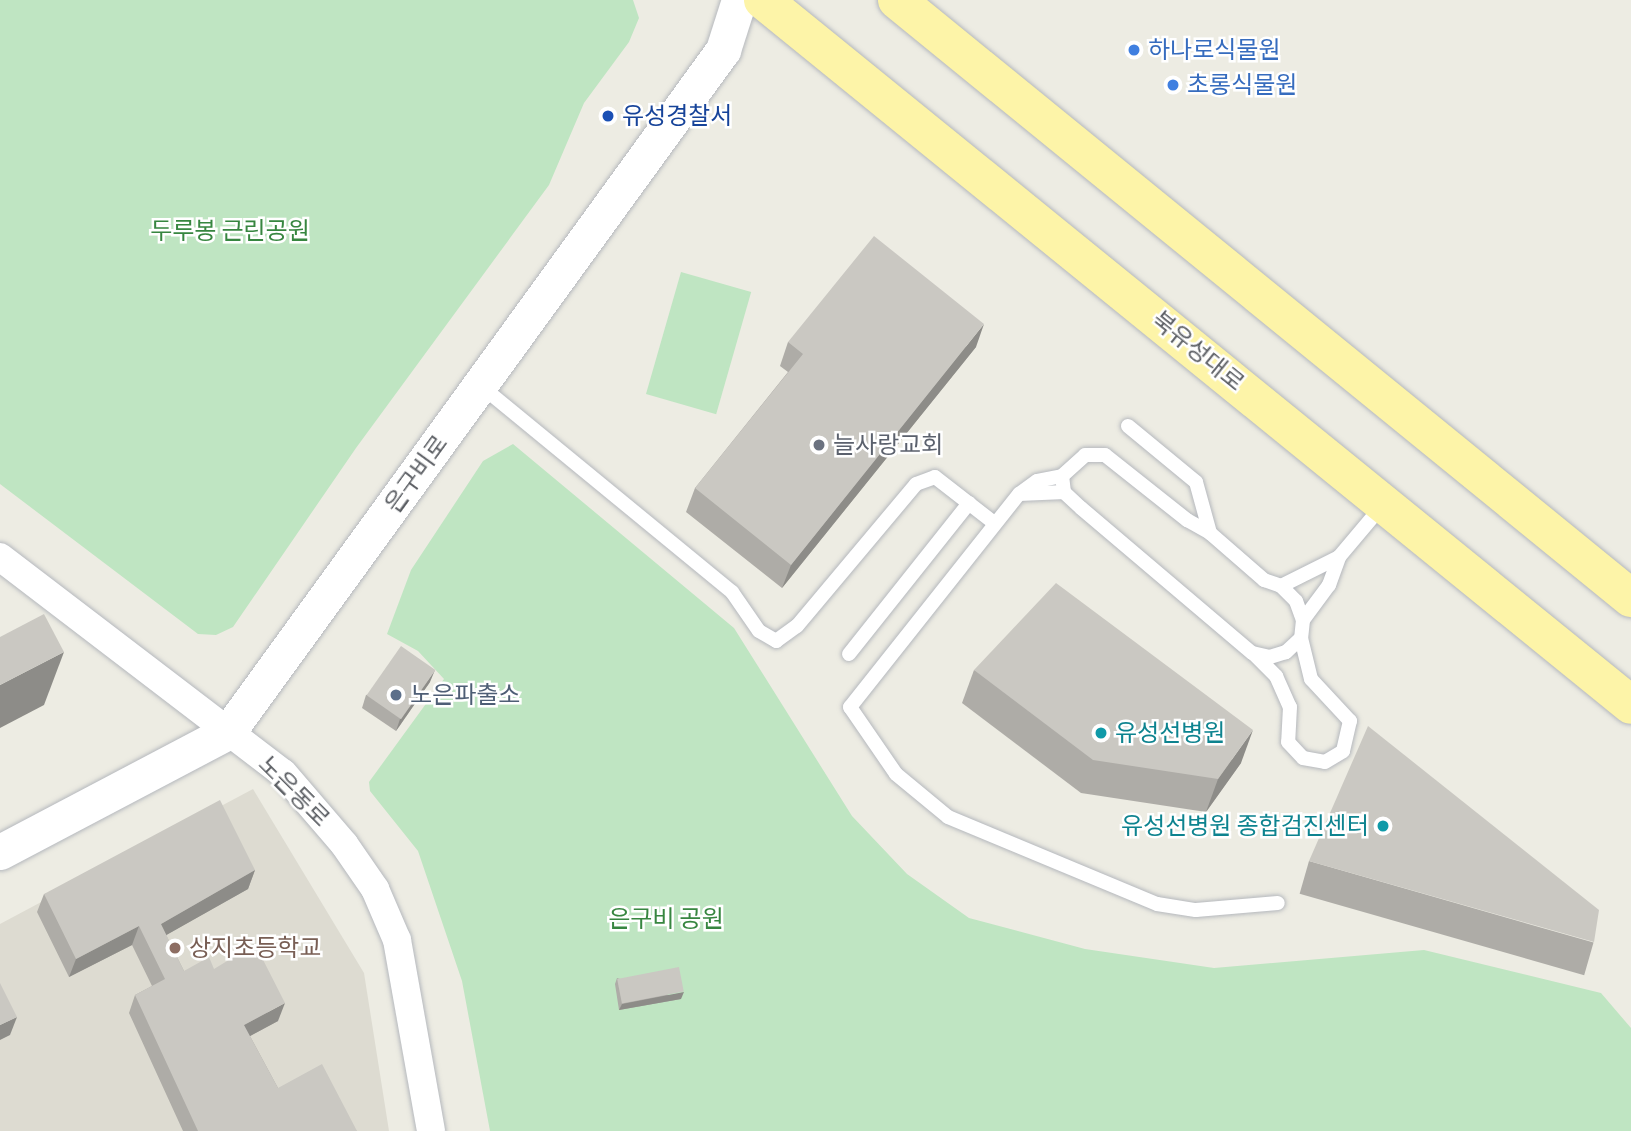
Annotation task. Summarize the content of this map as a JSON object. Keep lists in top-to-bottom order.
{
  "streets": {
    "main road": ["북유성대로"],
    "street": ["은구비로", "노은동로"]
  },
  "crossings": [
    ["은구비로", "노은동로"]
  ],
  "parks": ["두루봉 근린공원", "은구비 공원"],
  "places": [
    "하나로식물원",
    "초롱식물원",
    "유성경찰서",
    "늘사랑교회",
    "노은파출소",
    "유성선병원",
    "유성선병원 종합검진센터",
    "상지초등학교"
  ]
}
